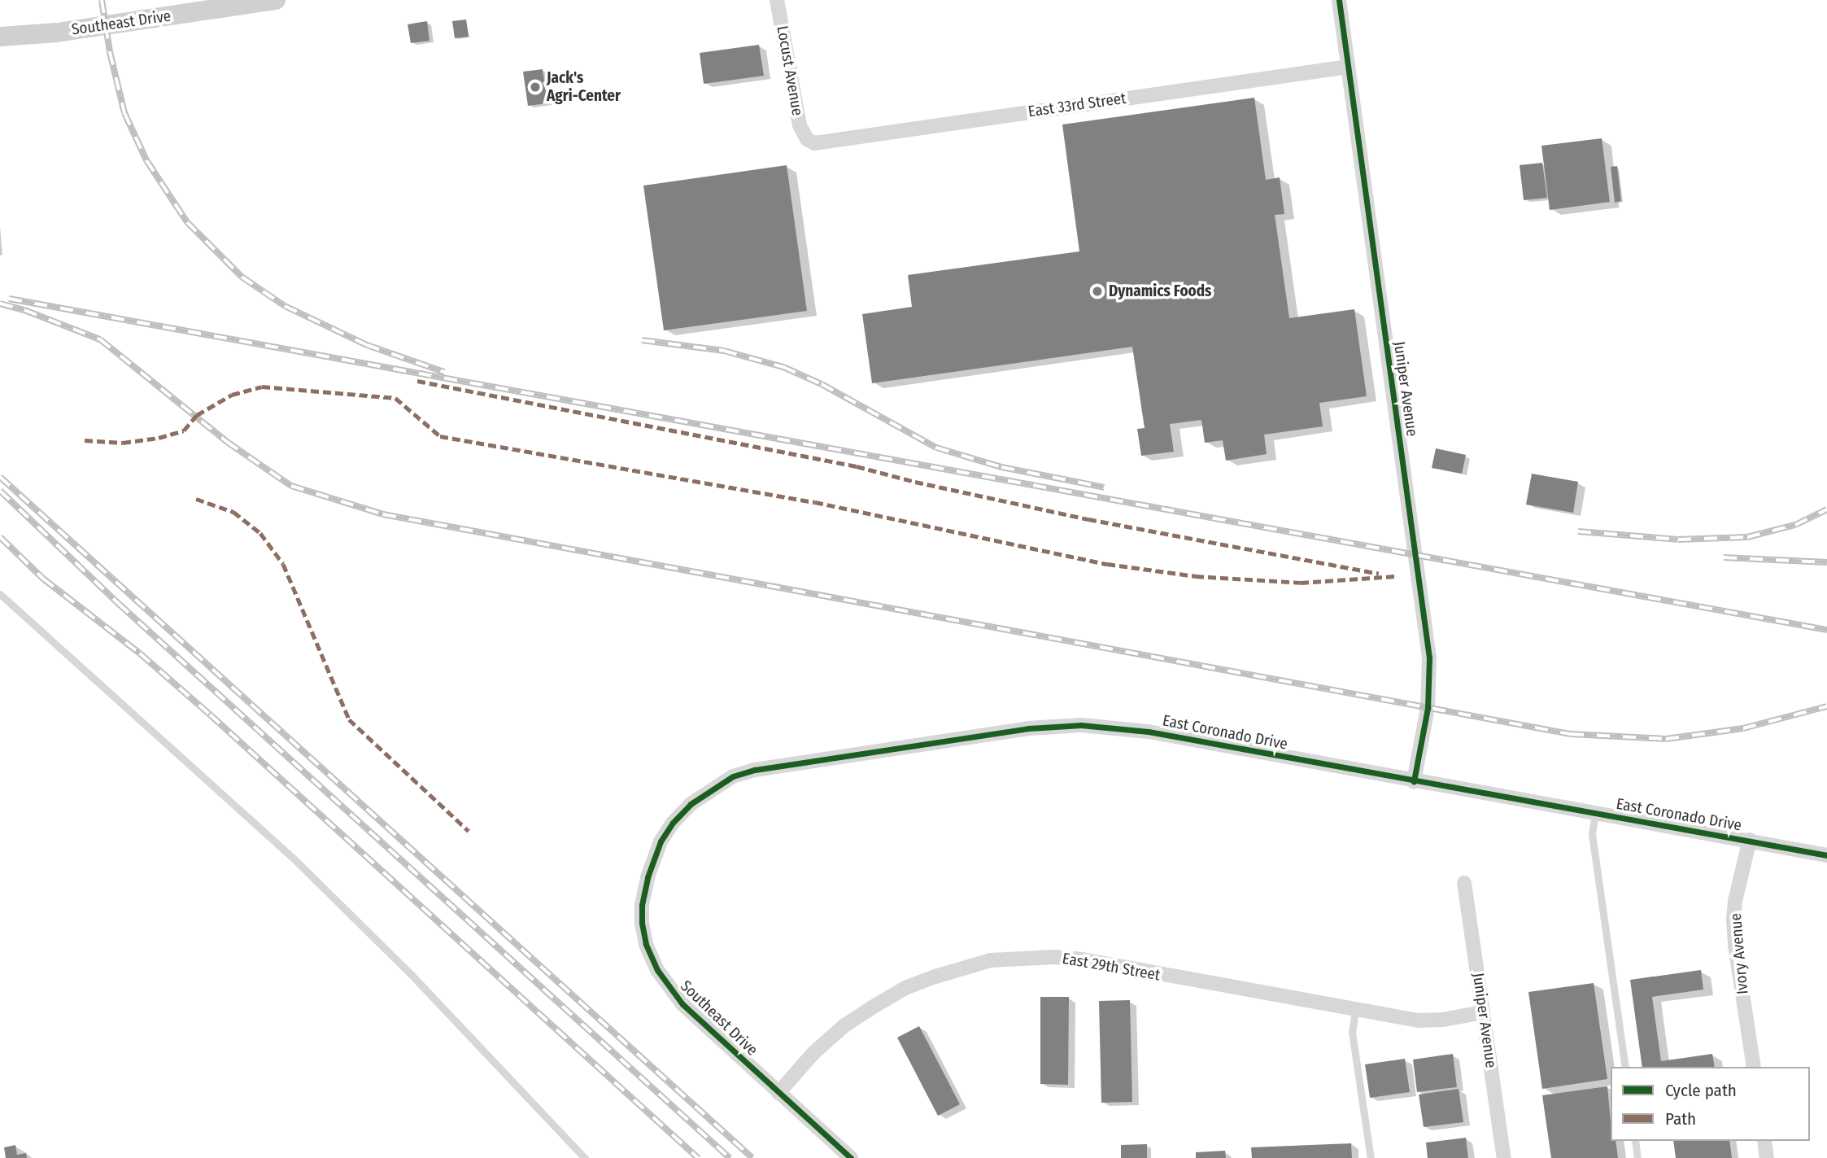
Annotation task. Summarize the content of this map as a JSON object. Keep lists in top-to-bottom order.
{
  "streets": {
    "main road": ["Southeast Drive"],
    "street": [
      "Locust Avenue",
      "East 33rd Street",
      "Juniper Avenue",
      "East Coronado Drive",
      "Ivory Avenue",
      "East 29th Street"
    ]
  },
  "crossings": [
    ["Southeast Drive", "East Coronado Drive"],
    ["Southeast Drive", "East 29th Street"],
    ["Locust Avenue", "East 33rd Street"],
    ["East 33rd Street", "Juniper Avenue"],
    ["Juniper Avenue", "East Coronado Drive"],
    ["Juniper Avenue", "East 29th Street"],
    ["East Coronado Drive", "Ivory Avenue"]
  ],
  "places": ["Jack's Agri-Center", "Dynamics Foods"],
  "legend": ["Cycle path", "Path"]
}
